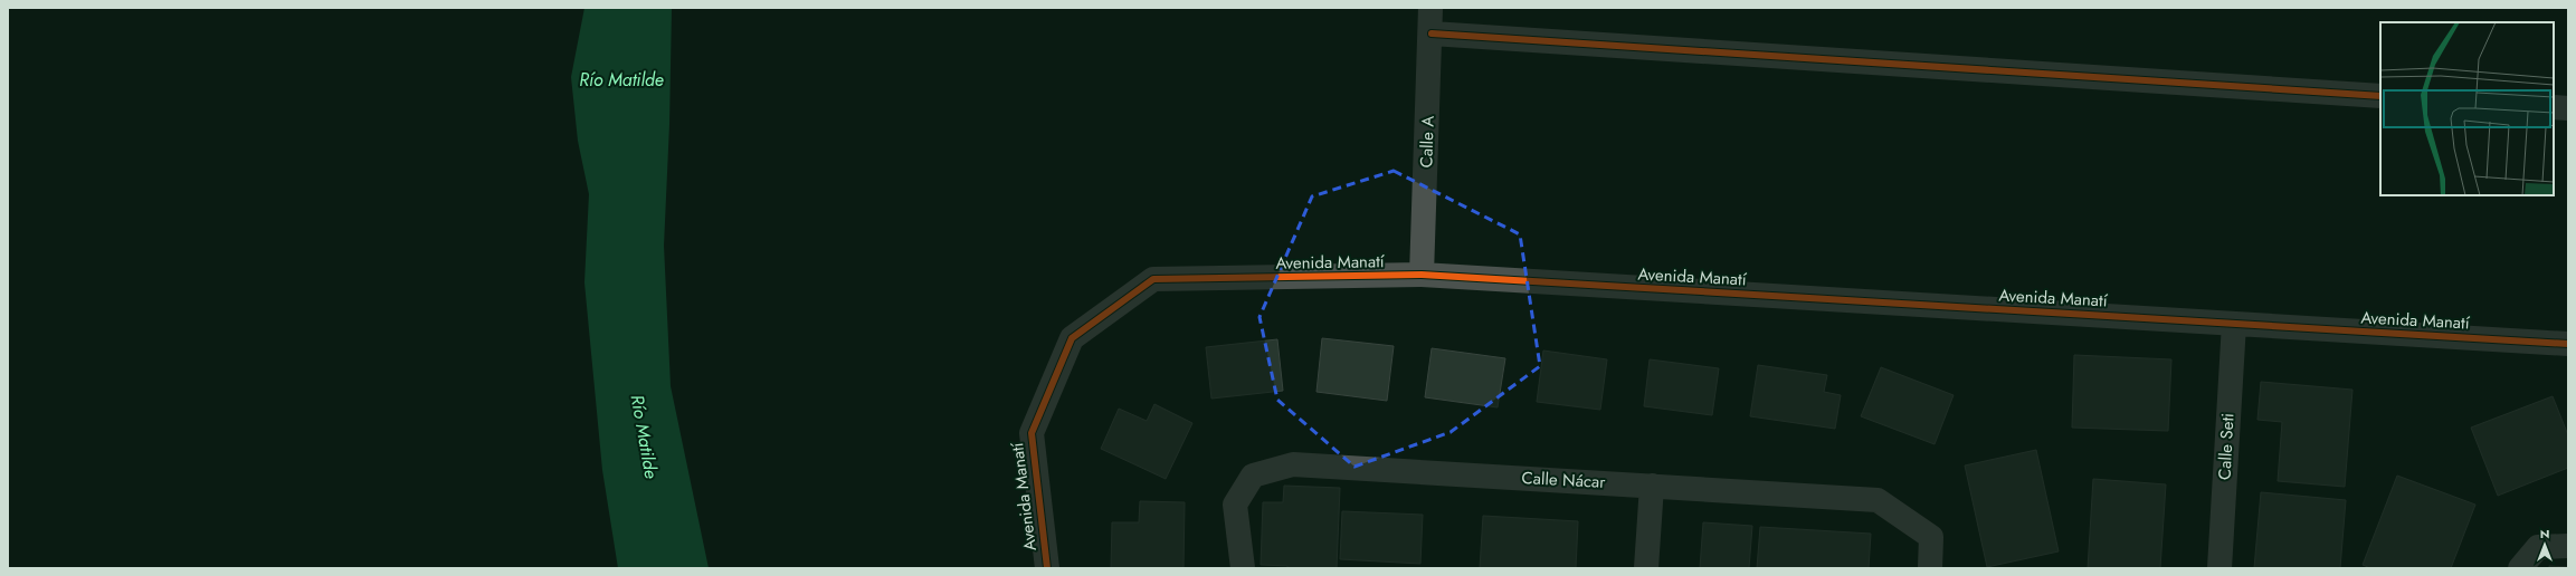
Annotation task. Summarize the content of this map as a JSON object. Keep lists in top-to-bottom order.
{
  "streets": {
    "street": [
      "Calle A",
      "Avenida Manatí",
      "Calle Seti",
      "Calle Nácar"
    ]
  },
  "crossings": [
    ["Calle A", "Avenida Manatí"],
    ["Avenida Manatí", "Calle Seti"]
  ],
  "water": ["Río Matilde"],
  "north": "top"
}
